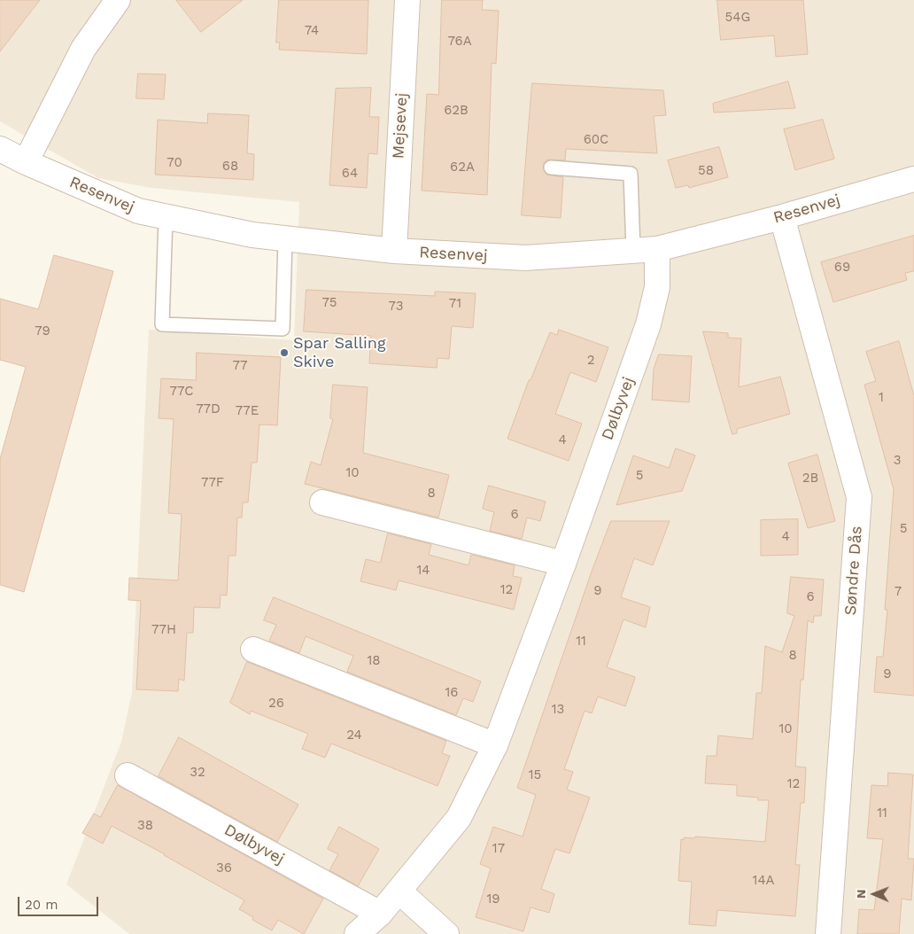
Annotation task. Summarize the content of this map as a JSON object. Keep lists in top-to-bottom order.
{
  "streets": {
    "street": [
      "Mejsevej",
      "Resenvej",
      "Dølbyvej",
      "Søndre Dås"
    ]
  },
  "crossings": [
    ["Mejsevej", "Resenvej"],
    ["Resenvej", "Dølbyvej"],
    ["Resenvej", "Søndre Dås"]
  ],
  "places": ["Spar Salling Skive"],
  "house_numbers": [
    "54G",
    "74",
    "76A",
    "62B",
    "60C",
    "70",
    "68",
    "62A",
    "58",
    "64",
    "69",
    "75",
    "71",
    "73",
    "79",
    "2",
    "77",
    "77C",
    "1",
    "77D",
    "77E",
    "4",
    "3",
    "10",
    "5",
    "2B",
    "77F",
    "8",
    "6",
    "5",
    "4",
    "14",
    "12",
    "9",
    "7",
    "6",
    "77H",
    "11",
    "8",
    "18",
    "9",
    "16",
    "26",
    "13",
    "10",
    "24",
    "32",
    "15",
    "12",
    "11",
    "38",
    "17",
    "36",
    "14A",
    "19"
  ],
  "scale_bar": "20 m",
  "north": "left"
}
